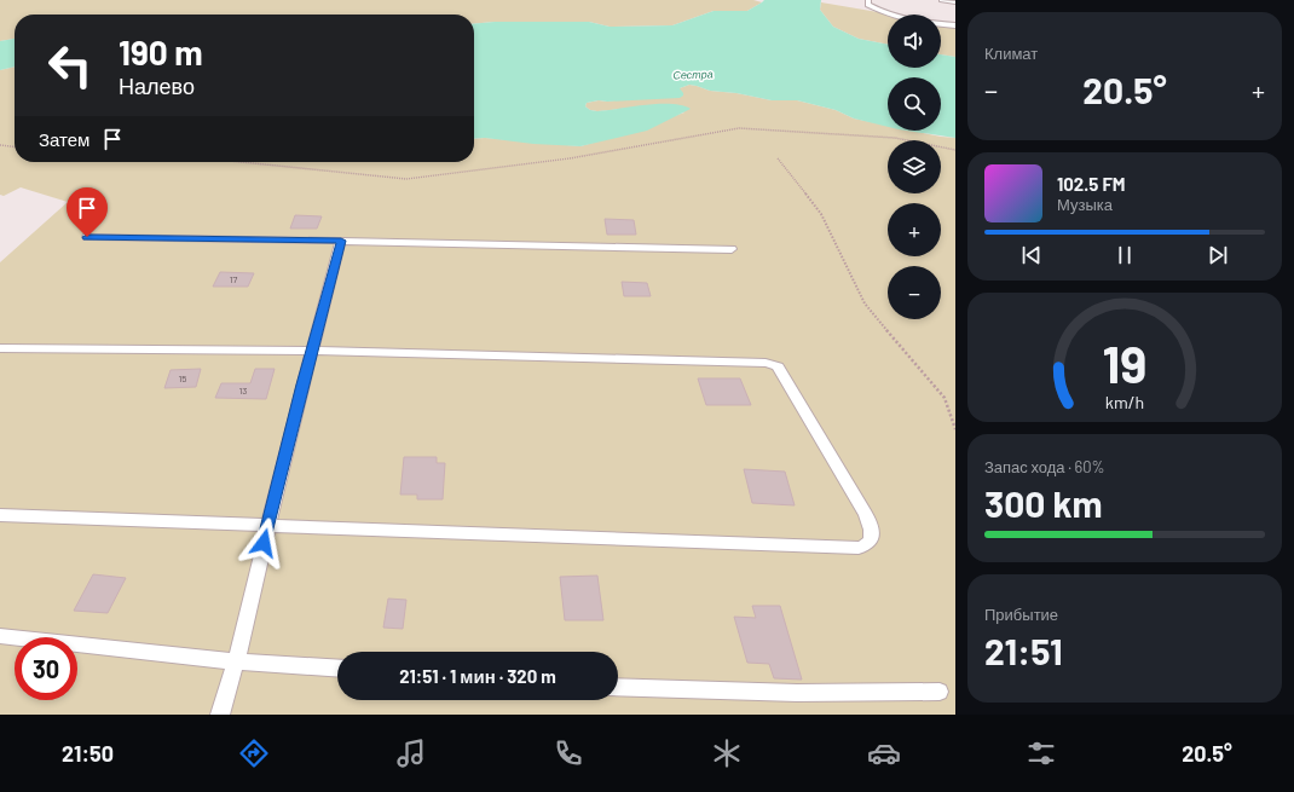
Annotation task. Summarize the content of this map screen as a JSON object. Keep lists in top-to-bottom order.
{
  "water": ["Сестра"],
  "house_numbers": ["17", "15", "13"],
  "page": {
    "tile": [
      "Климат",
      ["Запас хода · 60%", "300 km"],
      ["Прибытие", "21:51"]
    ],
    "map_buttons": ["+", "−"],
    "turn": ["190 m", "Налево"],
    "heat": ["−", "20.5°", "+"],
    "then": "Затем",
    "song": ["102.5 FM", "Музыка"],
    "limit": "30",
    "trip": "21:51 · 1 мин · 320 m",
    "tabs": ["21:50", "20.5°"],
    "gauge": ["19", "km/h"]
  }
}
